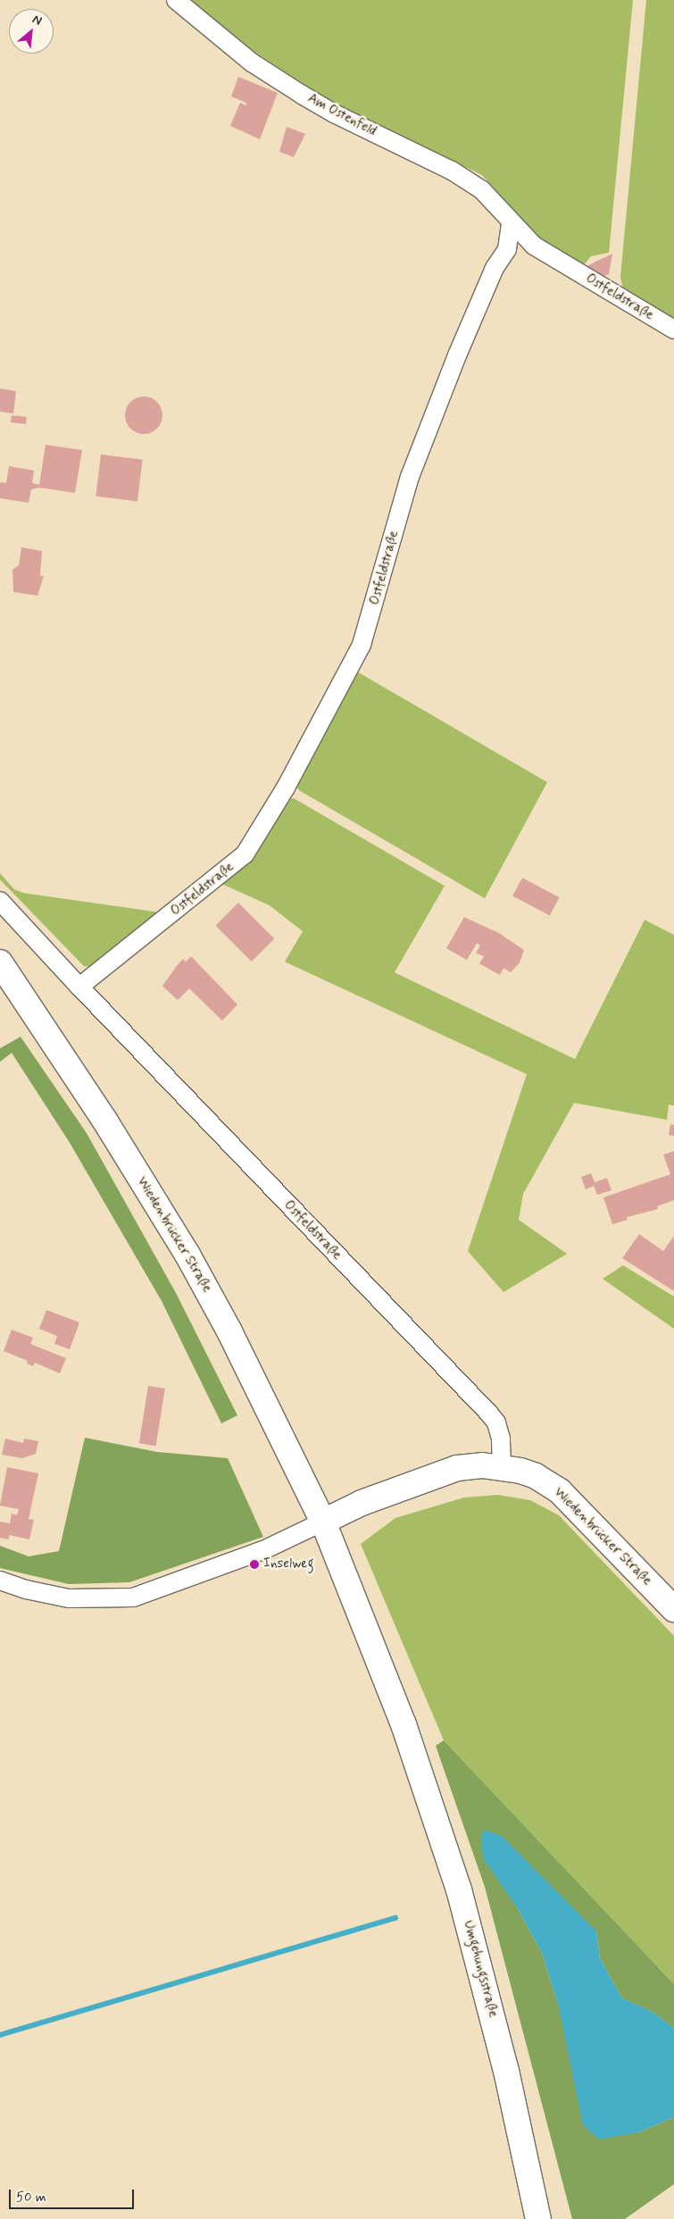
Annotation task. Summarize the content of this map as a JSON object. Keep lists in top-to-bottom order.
{
  "streets": {
    "main road": ["Wiedenbrücker Straße", "Umgehungsstraße"],
    "street": ["Am Ostenfeld", "Ostfeldstraße"]
  },
  "crossings": [
    ["Am Ostenfeld", "Ostfeldstraße"],
    ["Ostfeldstraße", "Wiedenbrücker Straße"],
    ["Wiedenbrücker Straße", "Umgehungsstraße"]
  ],
  "places": ["Inselweg"],
  "scale_bar": "50 m",
  "north": "top right"
}
